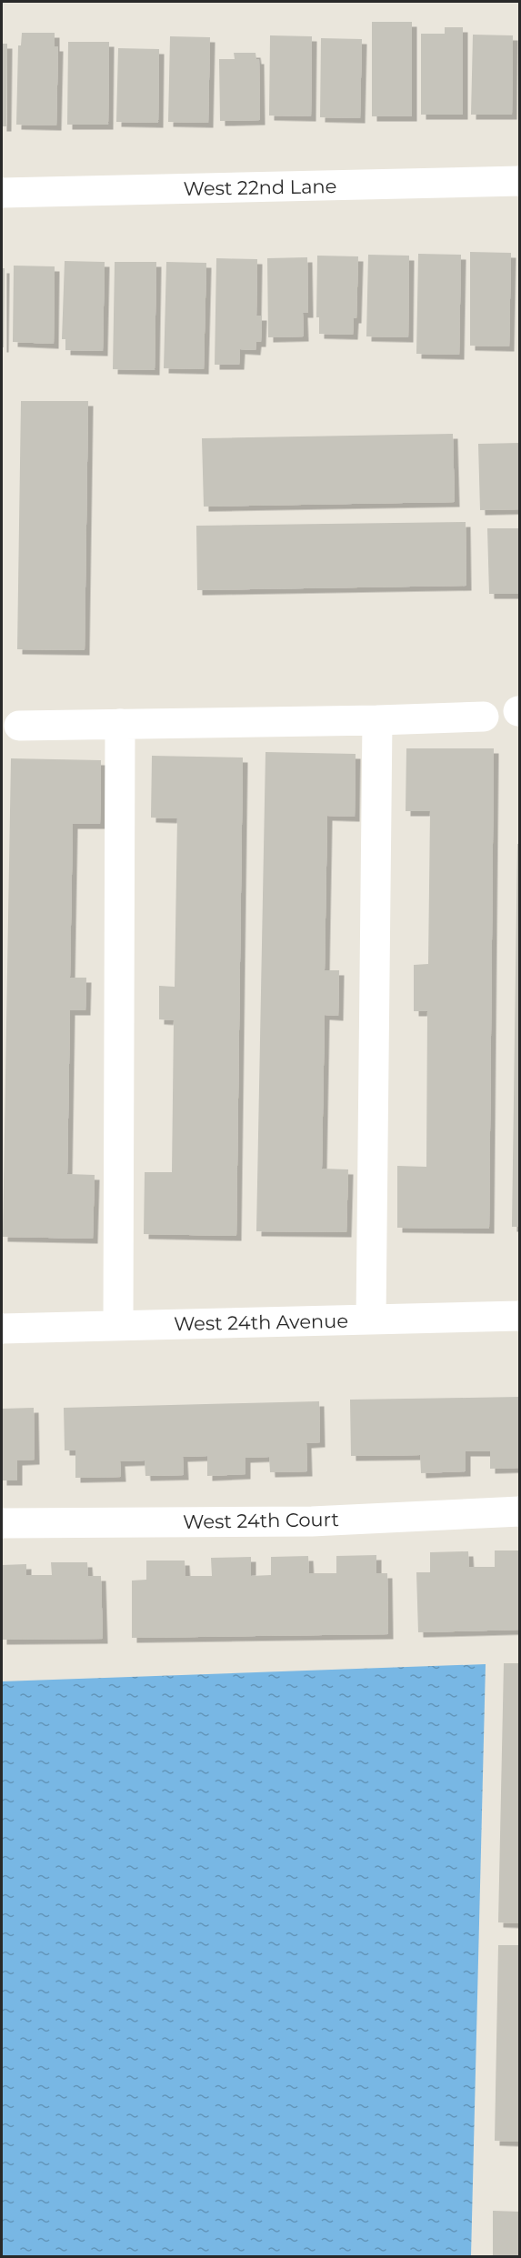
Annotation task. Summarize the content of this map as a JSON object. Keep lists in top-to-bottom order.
{
  "streets": {
    "street": ["West 22nd Lane", "West 24th Avenue", "West 24th Court"]
  }
}
